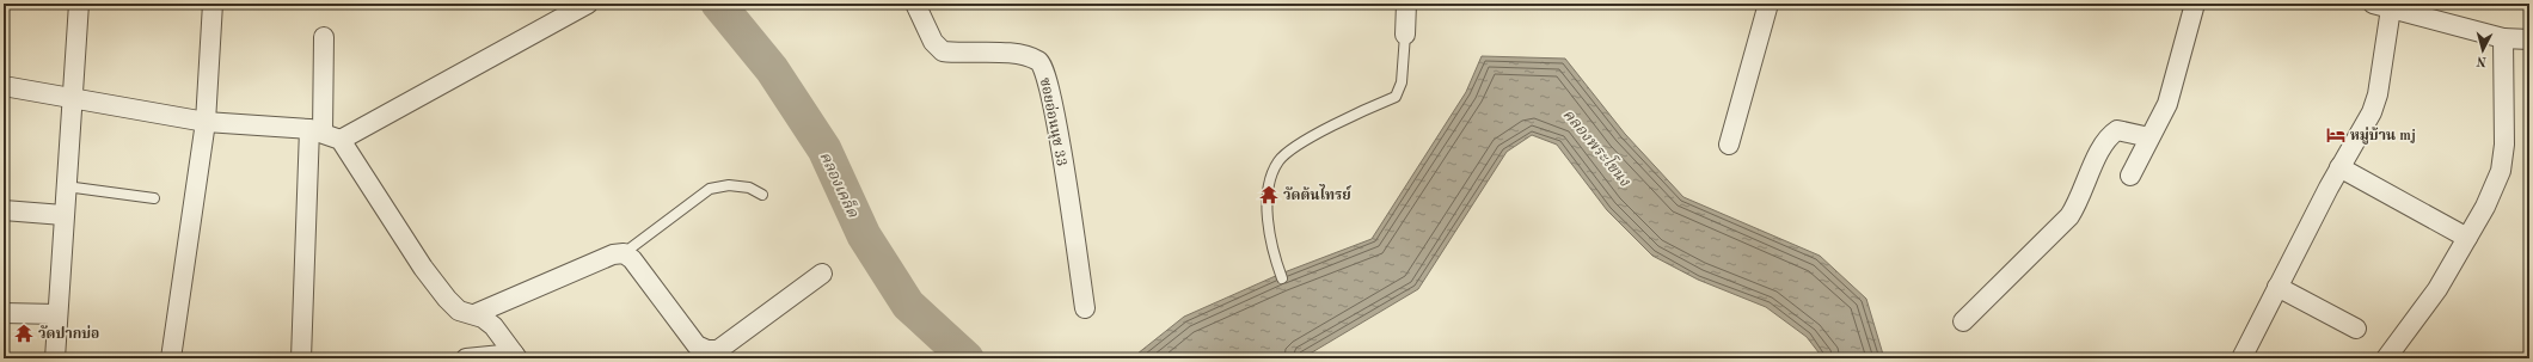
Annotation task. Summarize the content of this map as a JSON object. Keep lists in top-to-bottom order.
{
  "streets": {
    "street": ["ซอยอ่อนนุช 33"]
  },
  "water": ["คลองพระโขนง", "คลองเคล็ด"],
  "places": {
    "hotel": ["หมู่บ้าน mj"],
    "temple": ["วัดต้นไทรย์", "วัดปากบ่อ"]
  },
  "north": "bottom"
}
